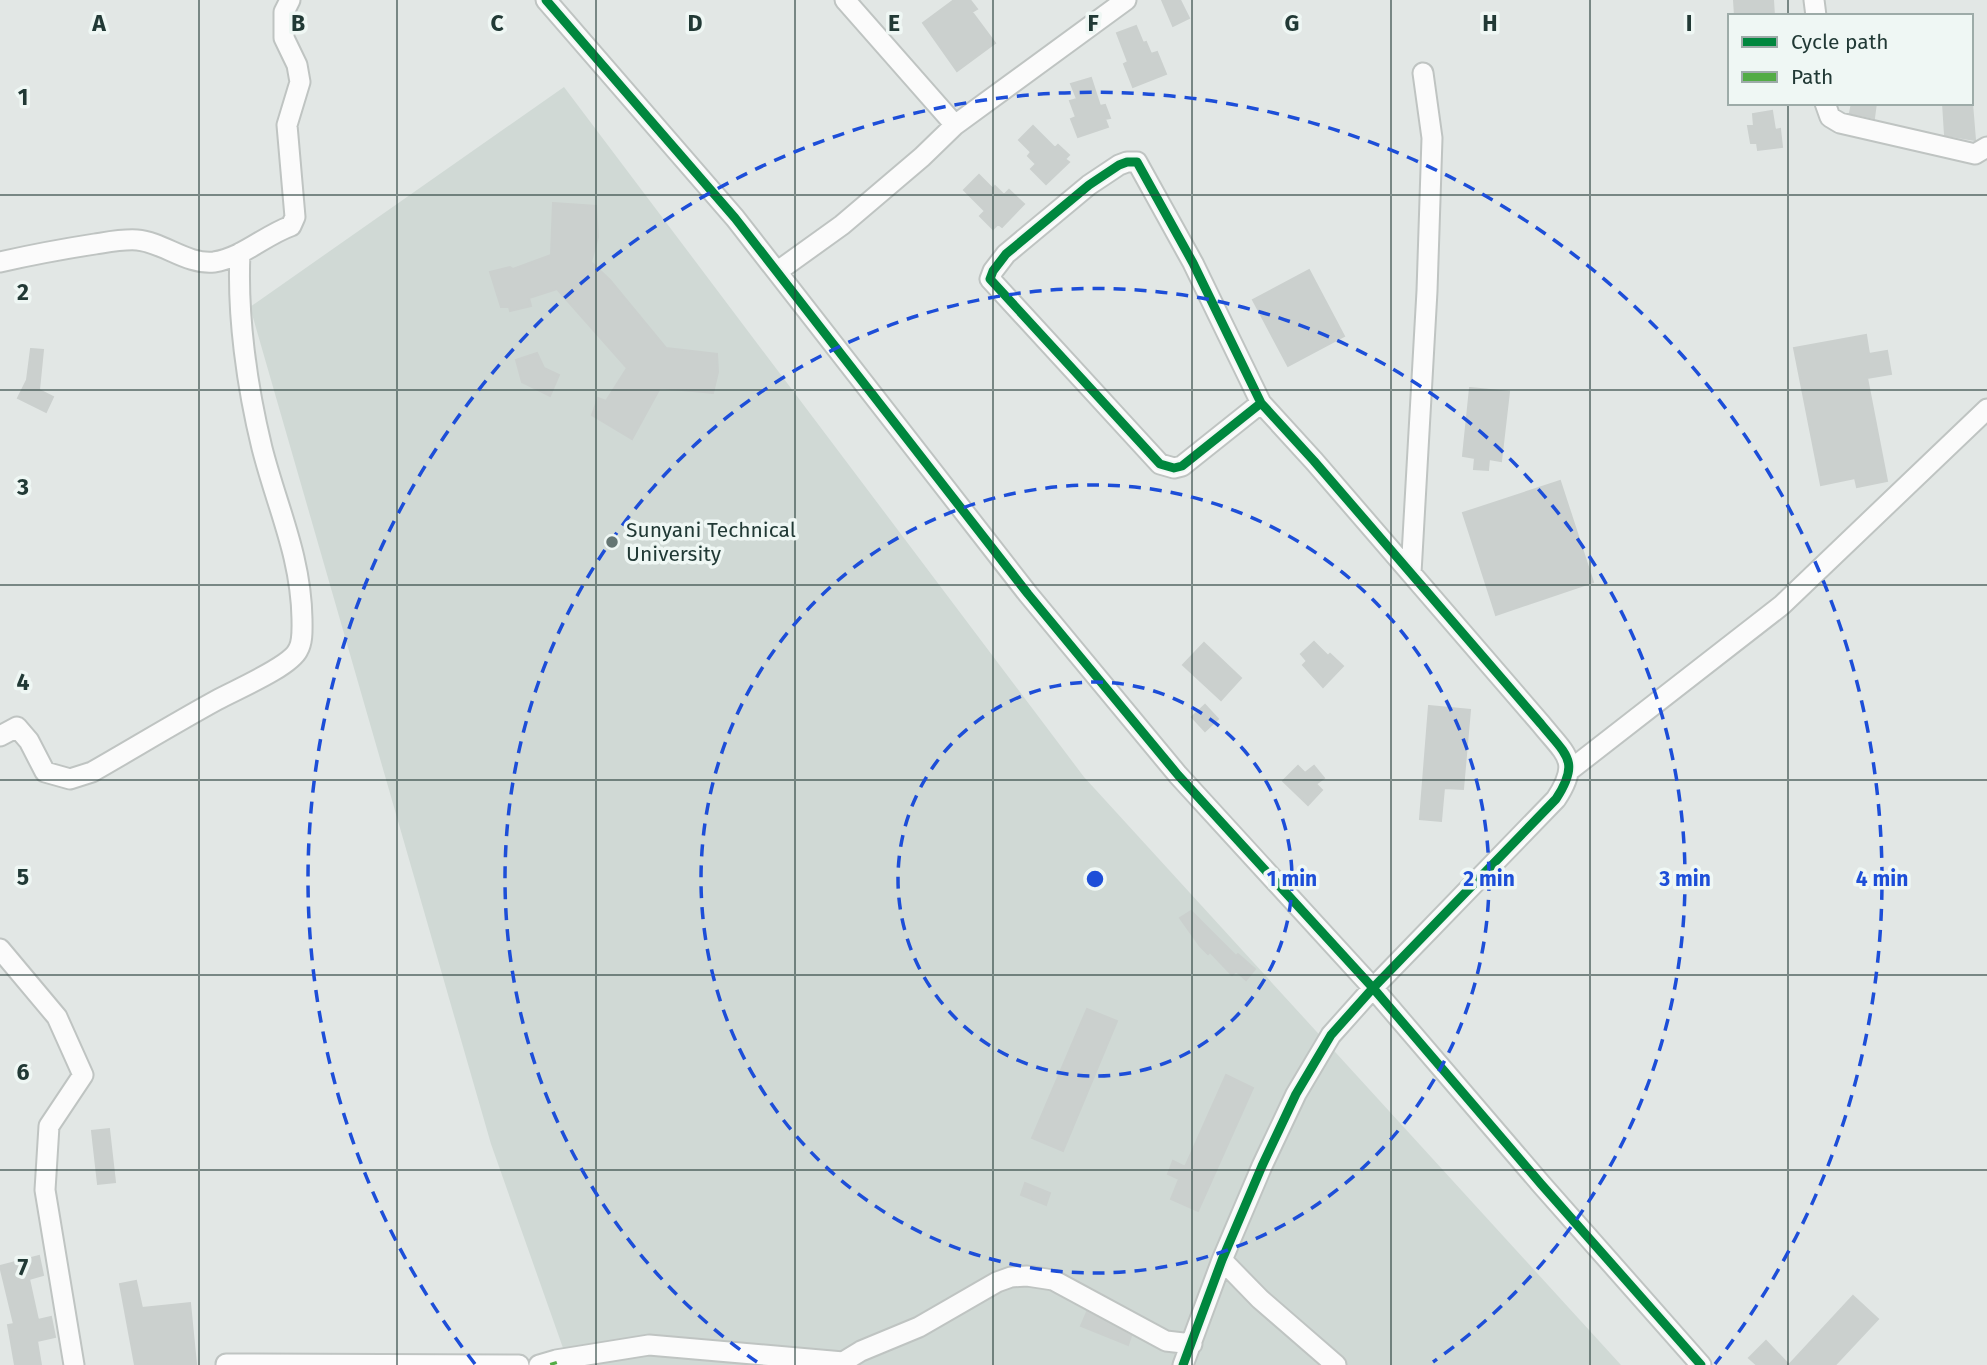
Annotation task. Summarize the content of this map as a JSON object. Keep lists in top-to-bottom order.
{
  "places": ["Sunyani Technical University"],
  "legend": ["Cycle path", "Path"],
  "grid": {
    "columns": [
      "A",
      "B",
      "C",
      "D",
      "E",
      "F",
      "G",
      "H",
      "I"
    ],
    "rows": [
      "1",
      "2",
      "3",
      "4",
      "5",
      "6",
      "7"
    ]
  },
  "rings": [
    "1 min",
    "2 min",
    "3 min",
    "4 min"
  ]
}
